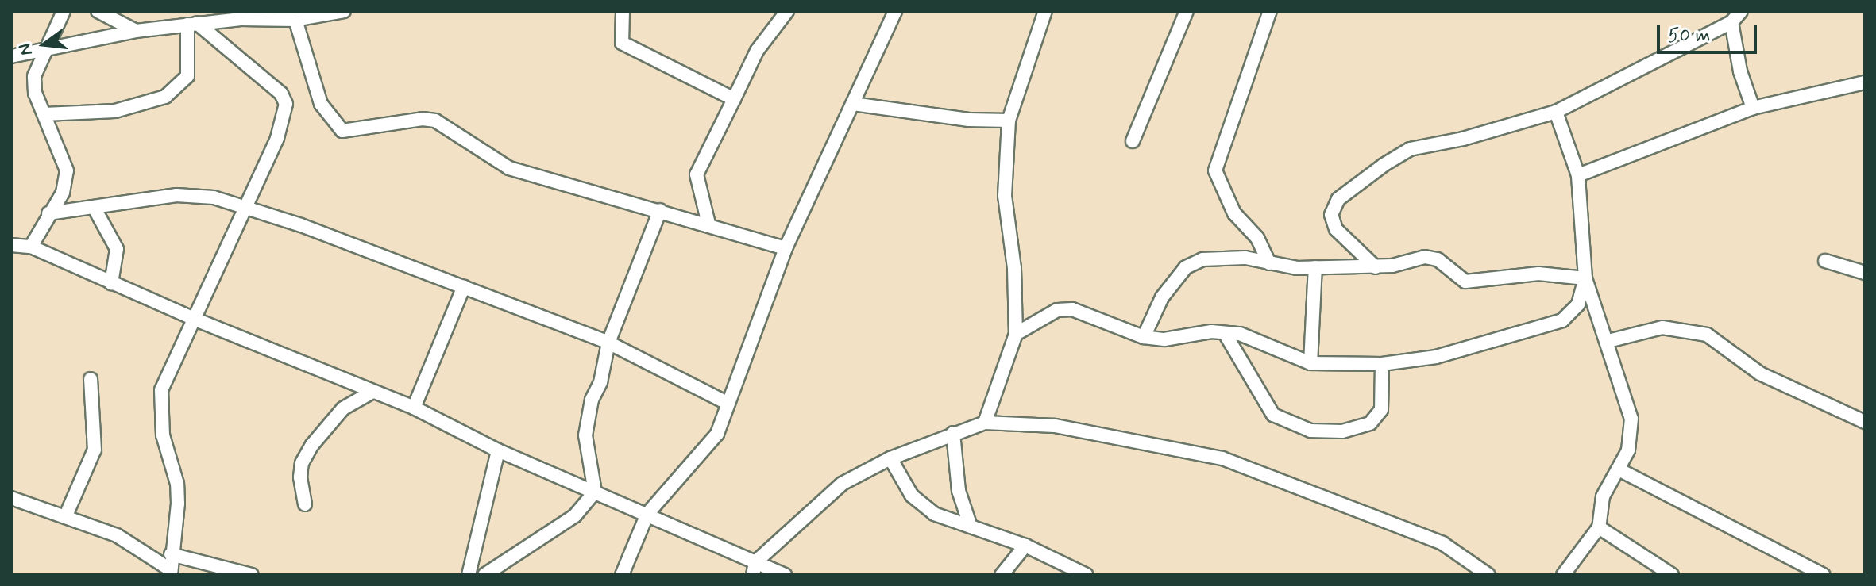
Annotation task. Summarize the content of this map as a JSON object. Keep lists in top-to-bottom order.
{
  "scale_bar": "50 m",
  "north": "left"
}
